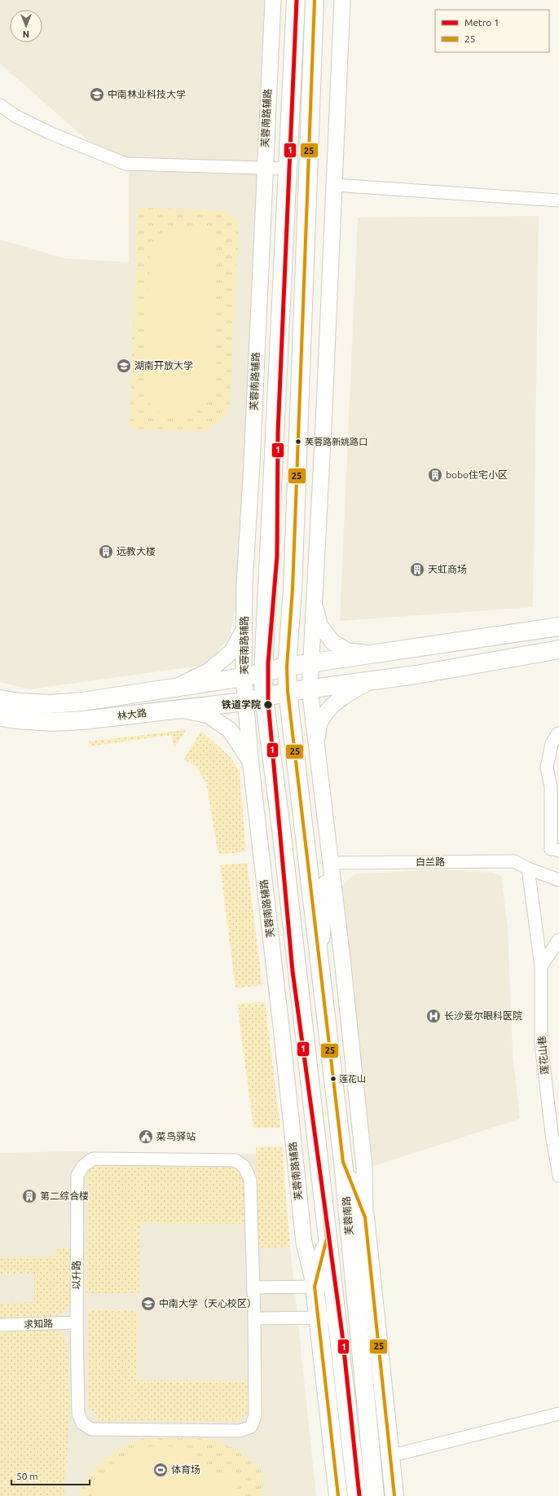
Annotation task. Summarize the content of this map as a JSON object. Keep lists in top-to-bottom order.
{
  "streets": {
    "main road": ["林大路", "芙蓉南路"],
    "street": [
      "芙蓉南路辅路",
      "白兰路",
      "莲花山巷",
      "以升路",
      "求知路"
    ]
  },
  "crossings": [
    ["芙蓉南路辅路", "林大路"],
    ["林大路", "芙蓉南路"],
    ["白兰路", "莲花山巷"],
    ["以升路", "求知路"]
  ],
  "places": {
    "school or university": ["中南林业科技大学", "湖南开放大学", "中南大学（天心校区）"],
    "other": ["芙蓉路新姚路口", "铁道学院", "莲花山"],
    "building": [
      "bobo住宅小区",
      "远教大楼",
      "天虹商场",
      "第二综合楼"
    ],
    "hospital": ["长沙爱尔眼科医院"],
    "public building": ["菜鸟驿站"],
    "sports": ["体育场"]
  },
  "lines": ["metro line 1", "transit line 25"],
  "legend": ["Metro 1", "25"],
  "scale_bar": "50 m",
  "north": "bottom"
}
